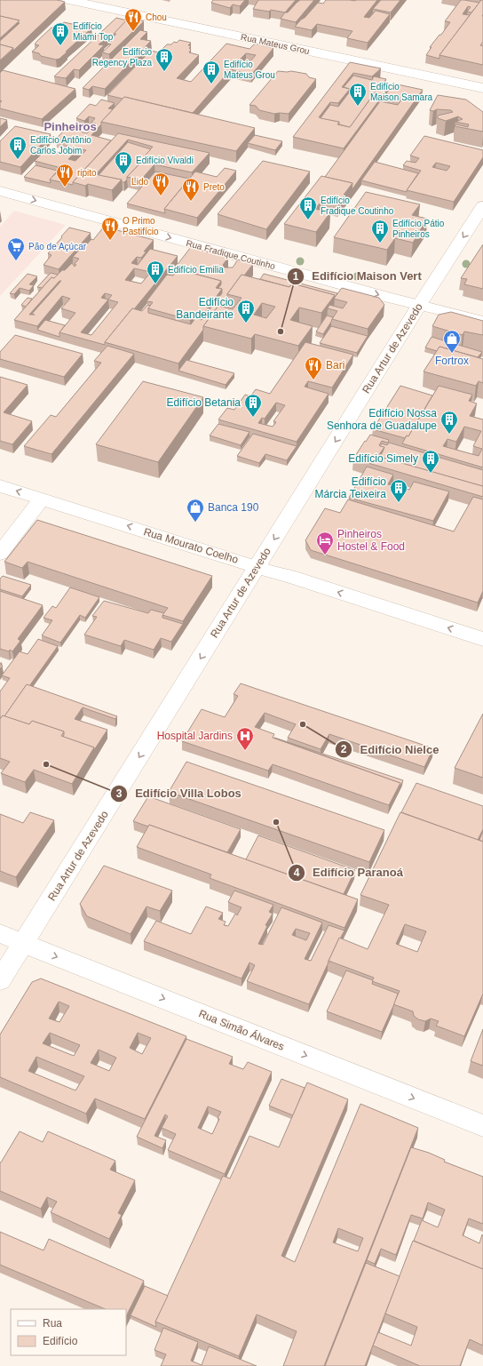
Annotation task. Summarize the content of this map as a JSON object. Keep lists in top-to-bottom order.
{
  "streets": {
    "street": [
      "Rua Mateus Grou",
      "Rua Fradique Coutinho",
      "Rua Artur de Azevedo",
      "Rua Mourato Coelho",
      "Rua Simão Álvares"
    ]
  },
  "crossings": [
    ["Rua Fradique Coutinho", "Rua Artur de Azevedo"],
    ["Rua Artur de Azevedo", "Rua Mourato Coelho"],
    ["Rua Artur de Azevedo", "Rua Simão Álvares"]
  ],
  "one_way": [
    "Rua Fradique Coutinho",
    "Rua Artur de Azevedo",
    "Rua Mourato Coelho",
    "Rua Simão Álvares"
  ],
  "districts": ["Pinheiros"],
  "places": {
    "restaurant": [
      "Chou",
      "ripito",
      "Lido",
      "Preto",
      "O Primo Pastifício",
      "Bari"
    ],
    "building": [
      "Edifício Miami Top",
      "Edifício Regency Plaza",
      "Edifício Mateus Grou",
      "Edifício Maison Samara",
      "Edifício Antônio Carlos Jobim",
      "Edifício Vivaldi",
      "Edifício Fradique Coutinho",
      "Edifício Pátio Pinheiros",
      "Edifício Emilia",
      "Edifício Bandeirante",
      "Edifício Betania",
      "Edifício Nossa Senhora de Guadalupe",
      "Edifício Simely",
      "Edifício Márcia Teixeira"
    ],
    "supermarket": ["Pão de Açúcar"],
    "other": [
      "Edifício Maison Vert",
      "Edifício Nielce",
      "Edifício Villa Lobos",
      "Edifício Paranoá"
    ],
    "shop": ["Fortrox", "Banca 190"],
    "hotel": ["Pinheiros Hostel & Food"],
    "hospital": ["Hospital Jardins"]
  },
  "legend": ["Rua", "Edifício"]
}
